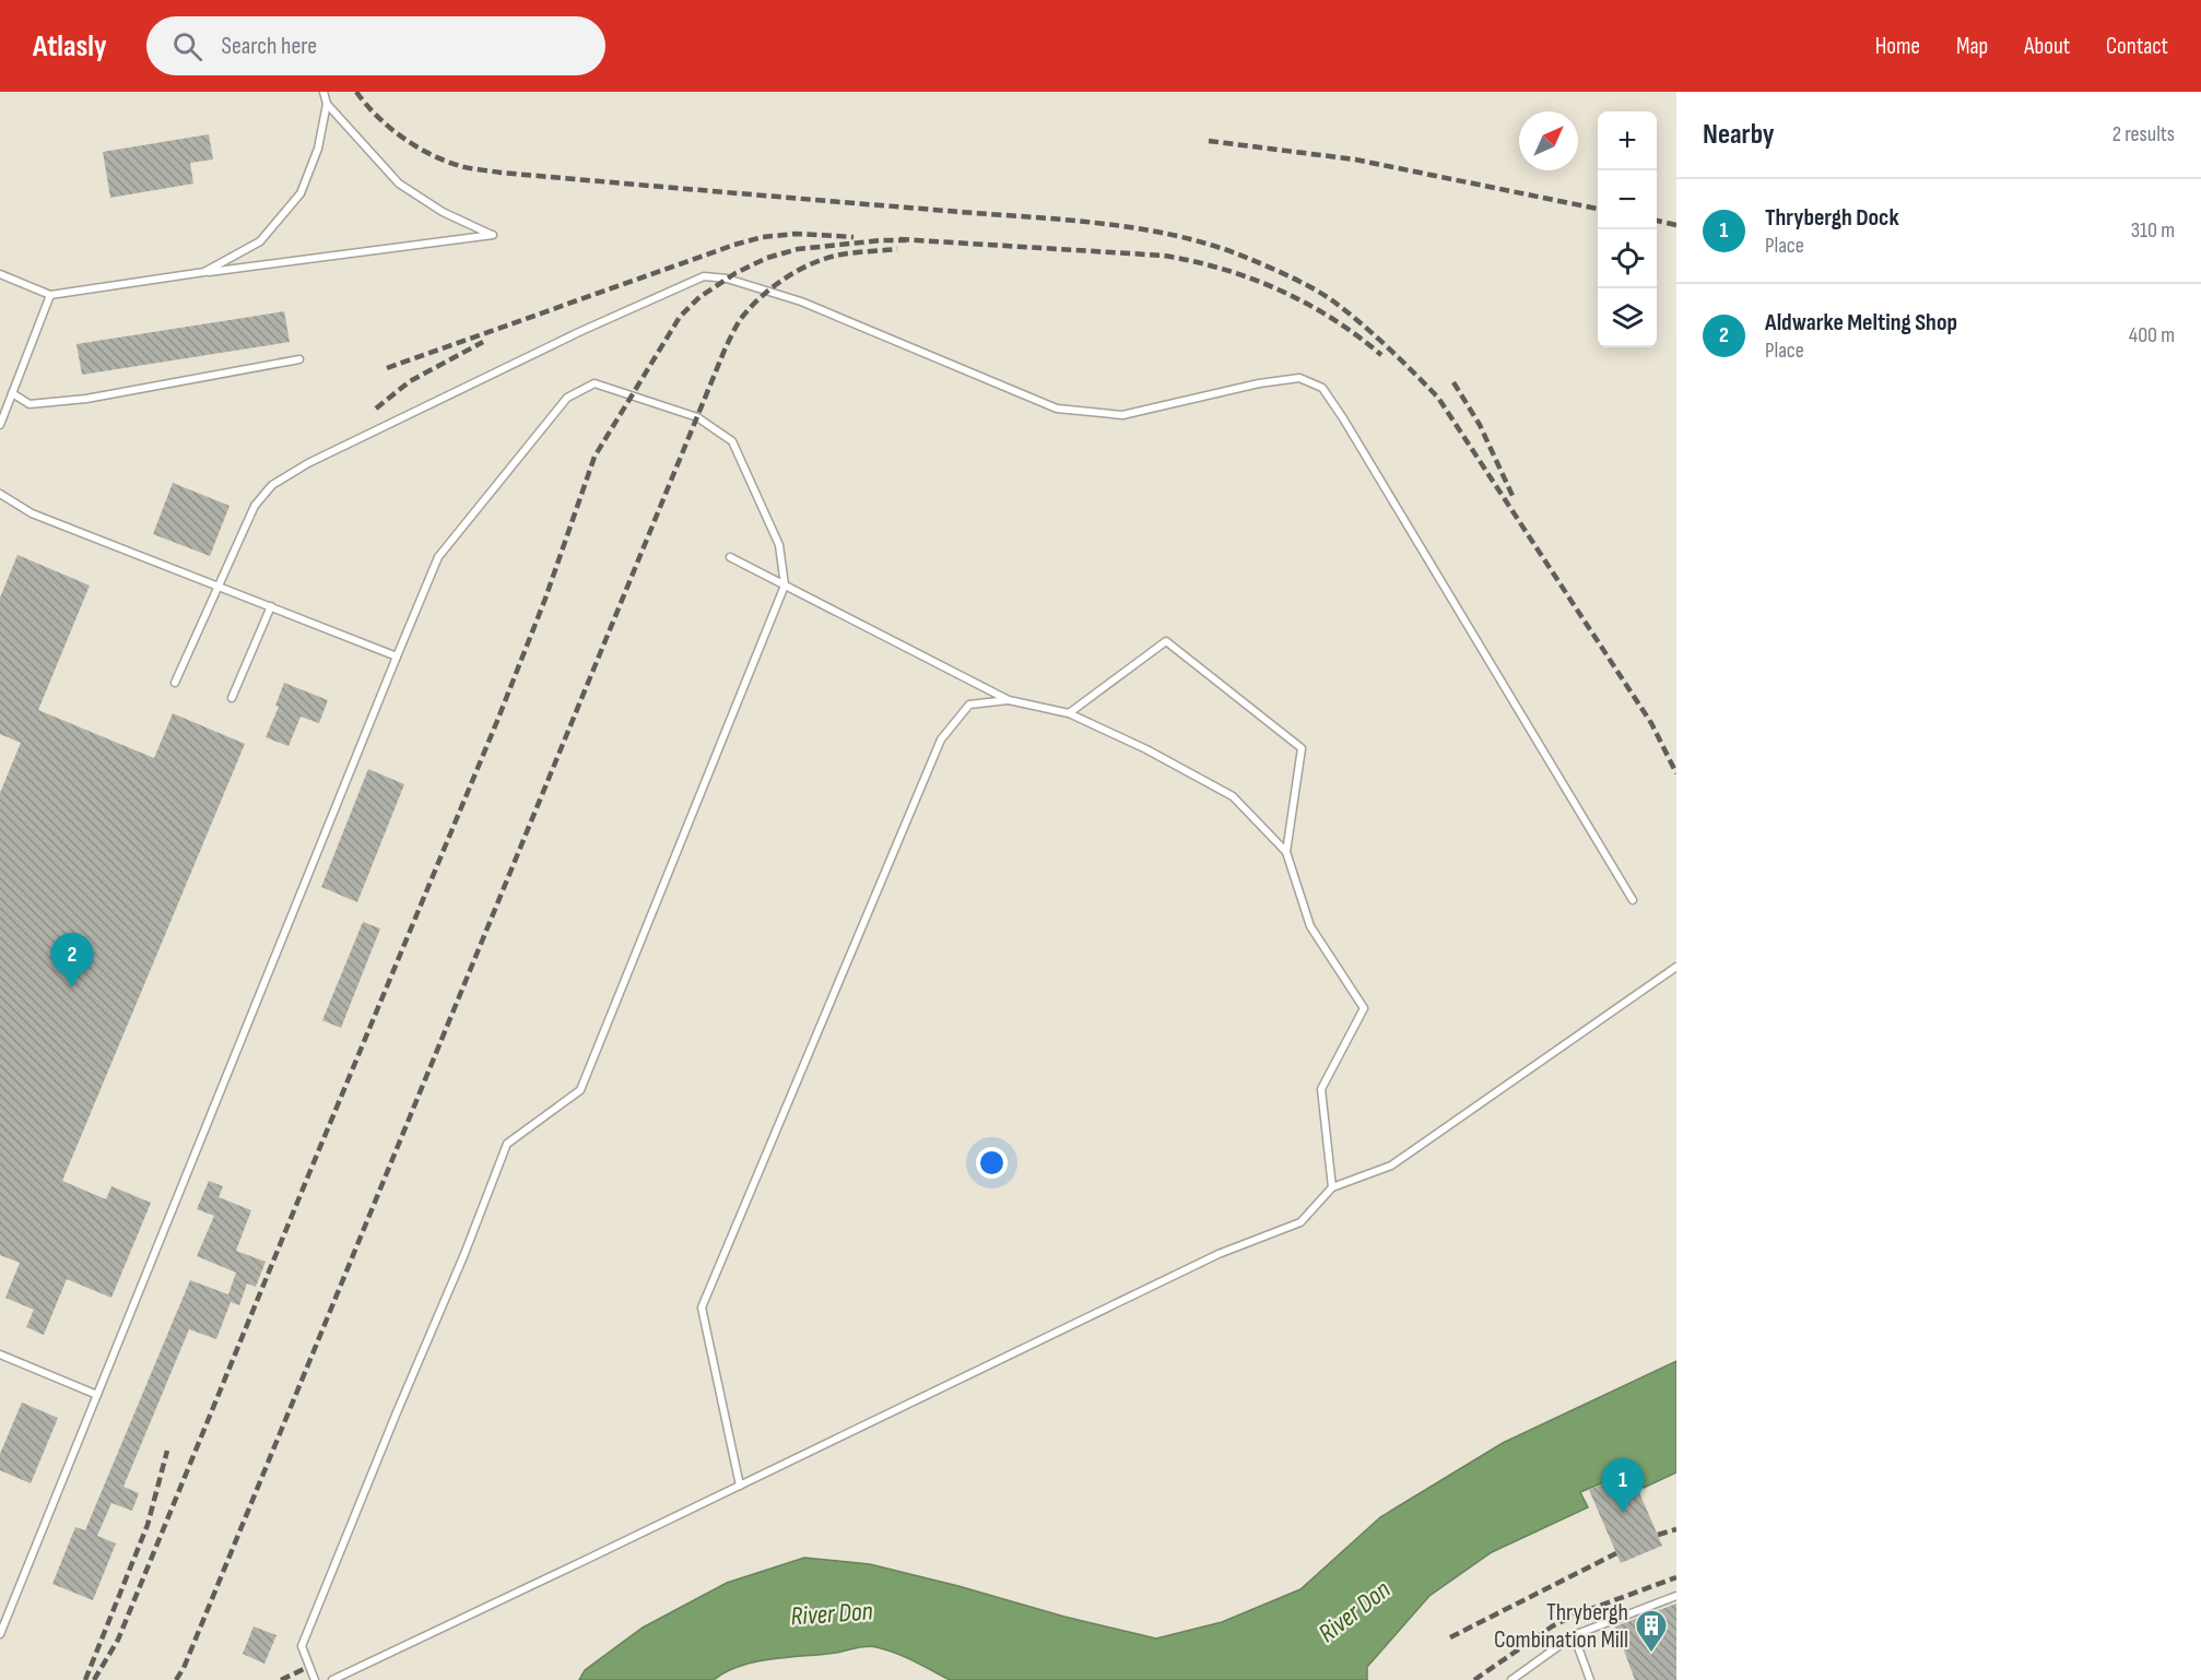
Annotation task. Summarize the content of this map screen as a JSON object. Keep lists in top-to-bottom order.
{
  "water": ["River Don"],
  "places": {
    "building": ["Thrybergh Combination Mill"]
  },
  "north": "top right",
  "page": {
    "header": "Atlasly",
    "search": "Search here",
    "nav": [
      "Home",
      "Map",
      "About",
      "Contact"
    ],
    "heading": ["Nearby", "2 results"],
    "map_buttons": ["+", "−"],
    "list": [
      {
        "mark": "1",
        "name": "Thrybergh Dock",
        "note": "Place",
        "value": "310 m"
      },
      {
        "mark": "2",
        "name": "Aldwarke Melting Shop",
        "note": "Place",
        "value": "400 m"
      }
    ],
    "pins": ["2", "1"]
  }
}
